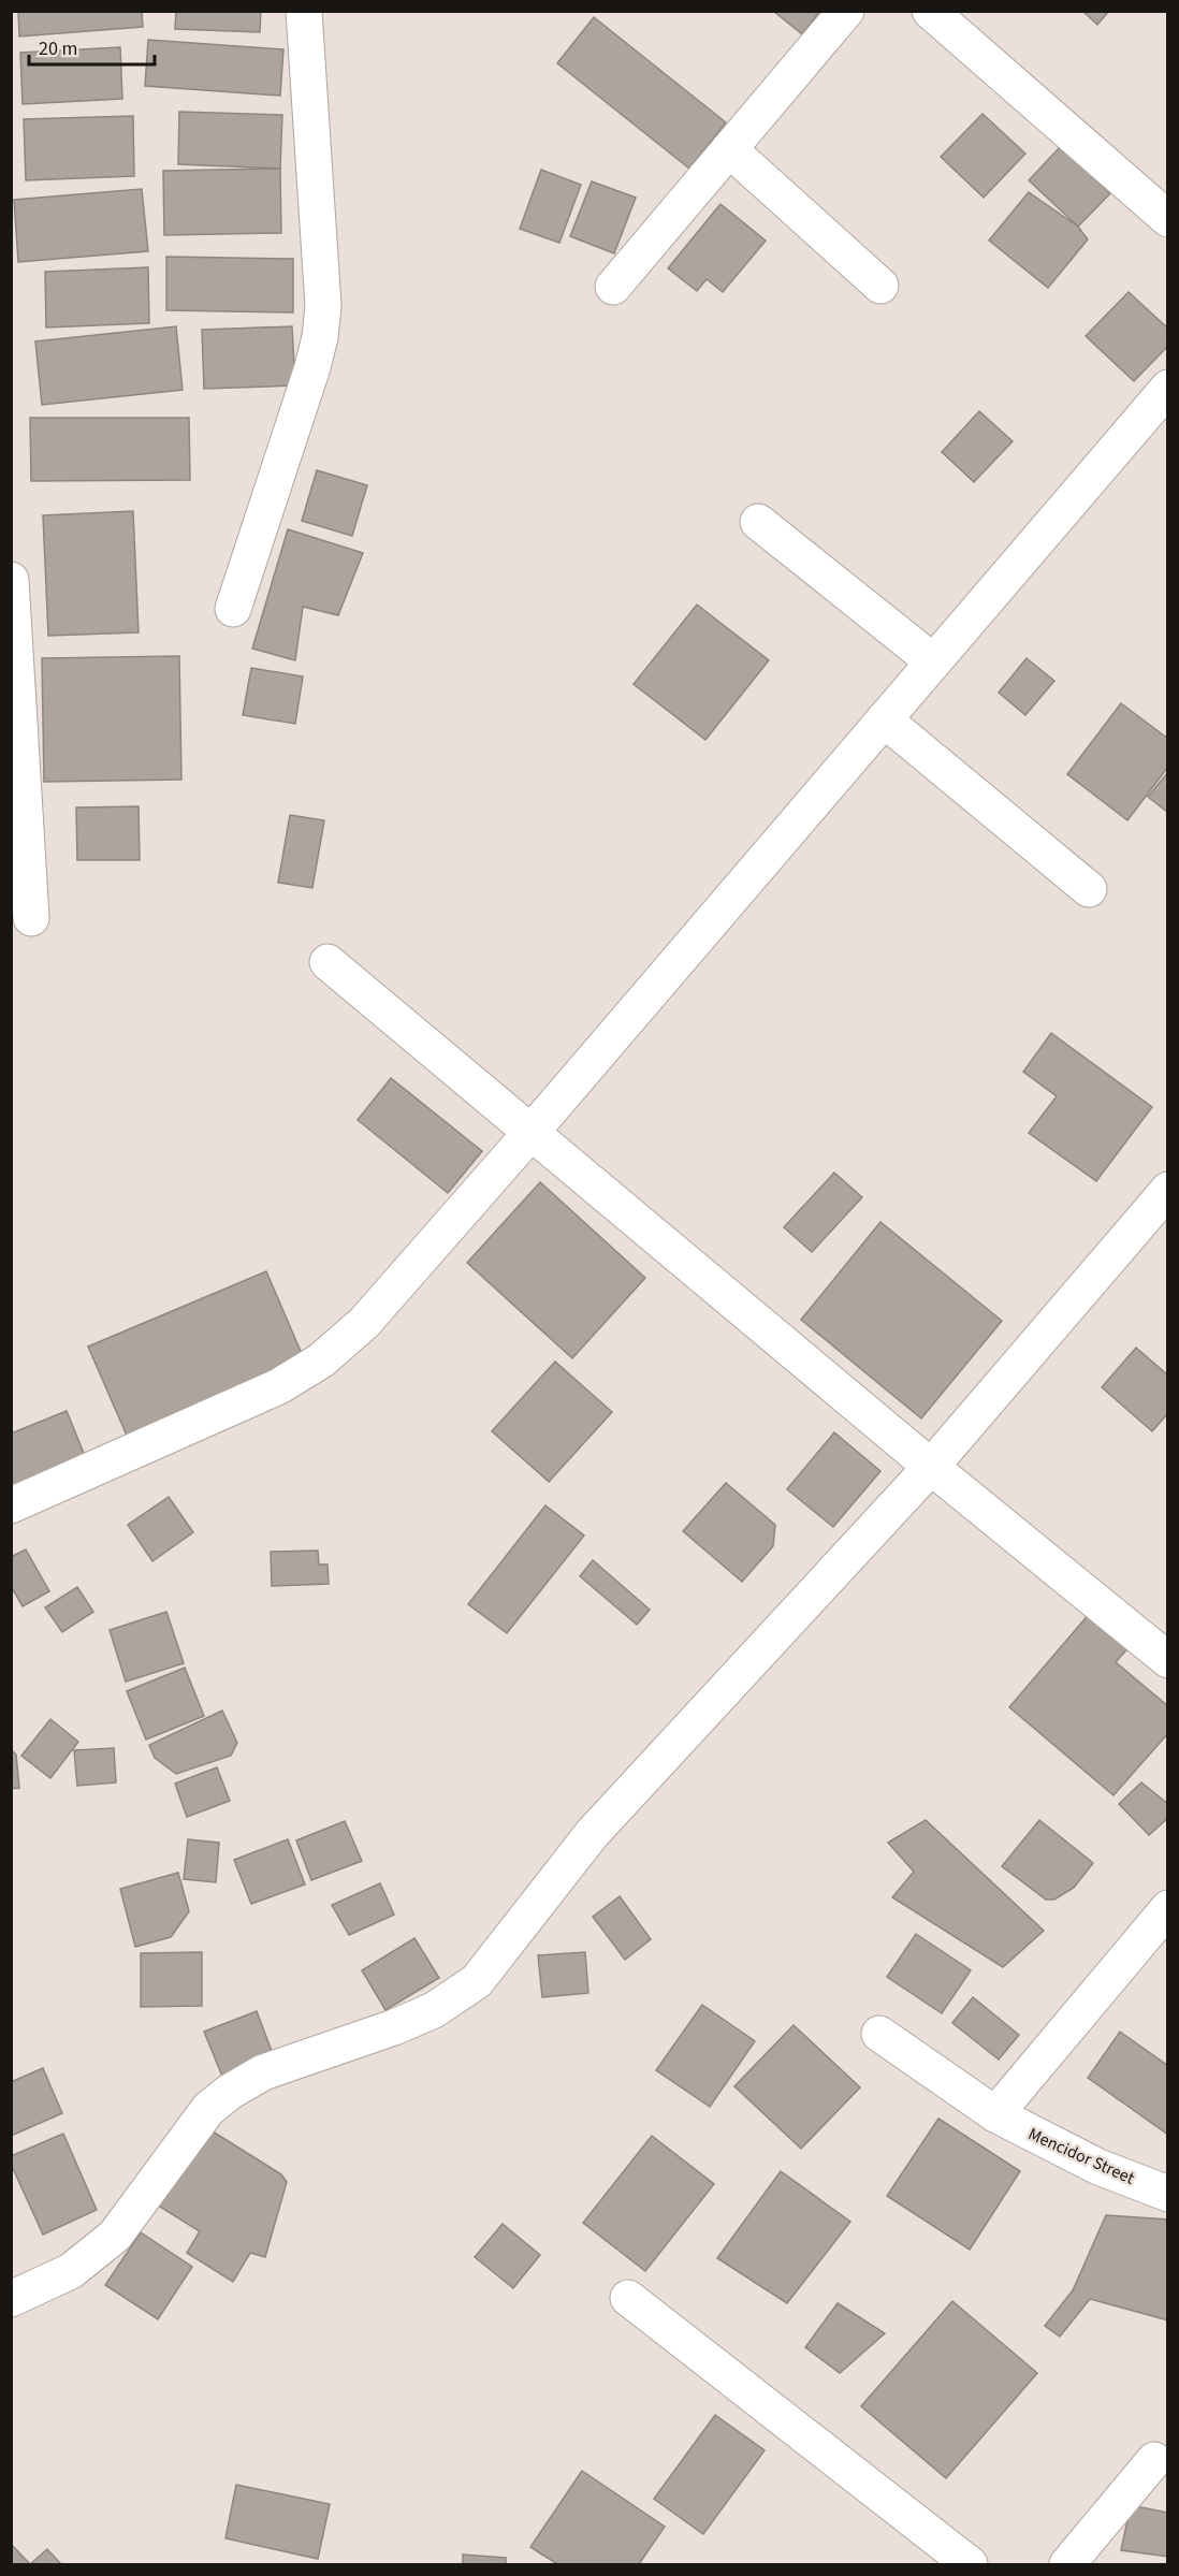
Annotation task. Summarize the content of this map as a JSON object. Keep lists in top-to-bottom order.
{
  "streets": {
    "street": ["Mencidor Street"]
  },
  "scale_bar": "20 m"
}
